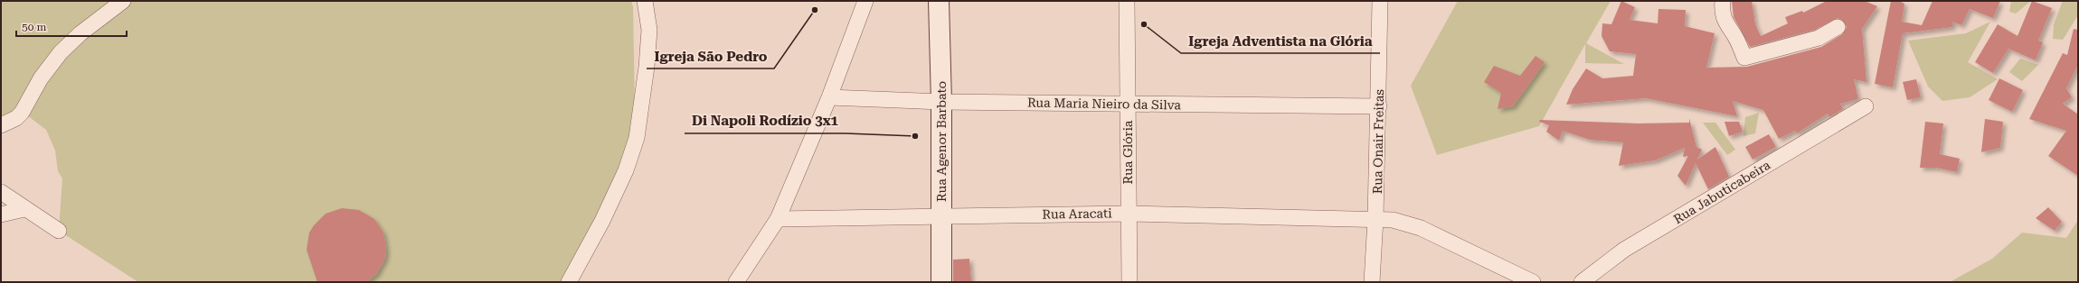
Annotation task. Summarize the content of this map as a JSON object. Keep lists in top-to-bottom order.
{
  "streets": {
    "street": [
      "Rua Maria Nieiro da Silva",
      "Rua Agenor Barbato",
      "Rua Onair Freitas",
      "Rua Glória",
      "Rua Jabuticabeira",
      "Rua Aracati"
    ]
  },
  "crossings": [
    ["Rua Maria Nieiro da Silva", "Rua Agenor Barbato"],
    ["Rua Maria Nieiro da Silva", "Rua Onair Freitas"],
    ["Rua Maria Nieiro da Silva", "Rua Glória"],
    ["Rua Agenor Barbato", "Rua Aracati"],
    ["Rua Onair Freitas", "Rua Aracati"],
    ["Rua Glória", "Rua Aracati"]
  ],
  "places": ["Igreja São Pedro", "Igreja Adventista na Glória", "Di Napoli Rodízio 3x1"],
  "scale_bar": "50 m"
}
